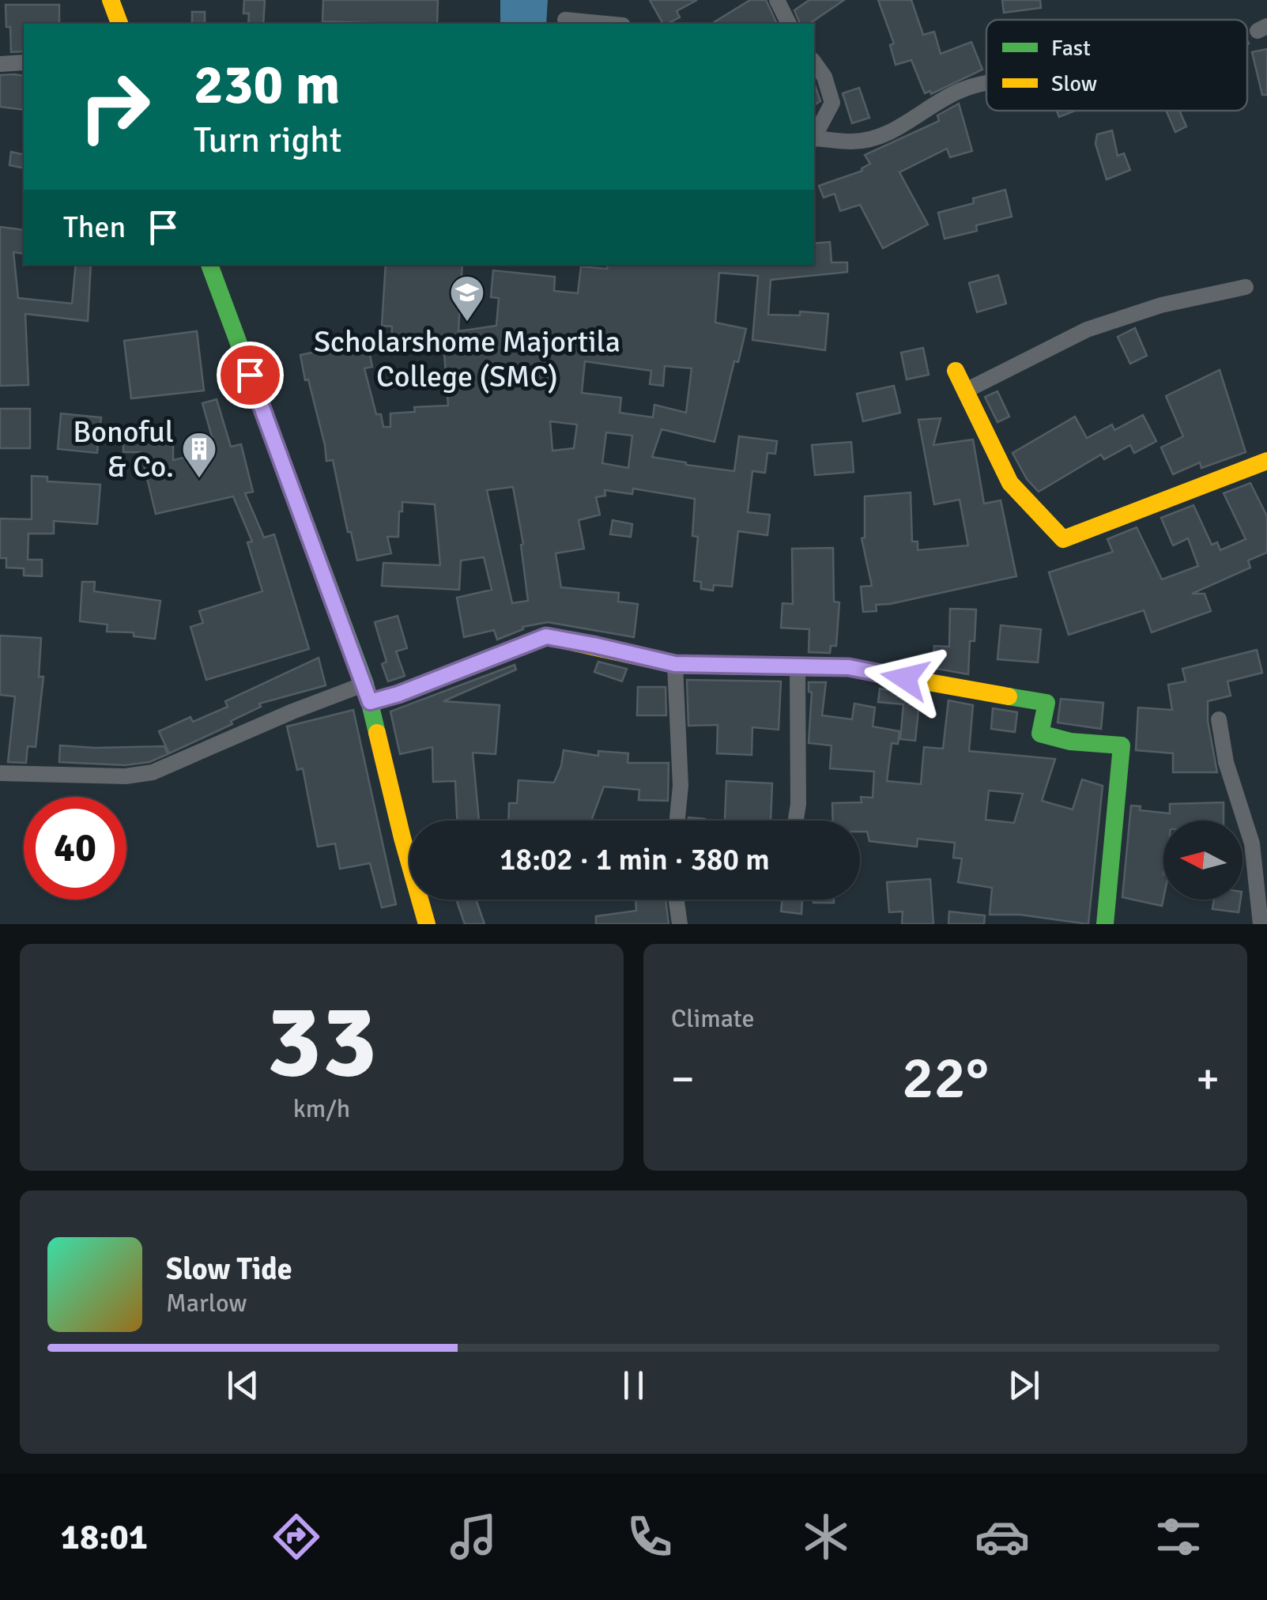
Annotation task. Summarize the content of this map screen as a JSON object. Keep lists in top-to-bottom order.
{
  "places": {
    "school or university": ["Scholarshome Majortila College (SMC)"],
    "building": ["Bonoful & Co."]
  },
  "legend": ["Fast", "Slow"],
  "north": "left",
  "page": {
    "turn": ["230 m", "Turn right"],
    "then": "Then",
    "limit": "40",
    "trip": "18:02 · 1 min · 380 m",
    "tile": [
      ["33", "km/h"],
      "Climate"
    ],
    "heat": ["−", "22°", "+"],
    "song": ["Slow Tide", "Marlow"],
    "tabs": "18:01"
  }
}
